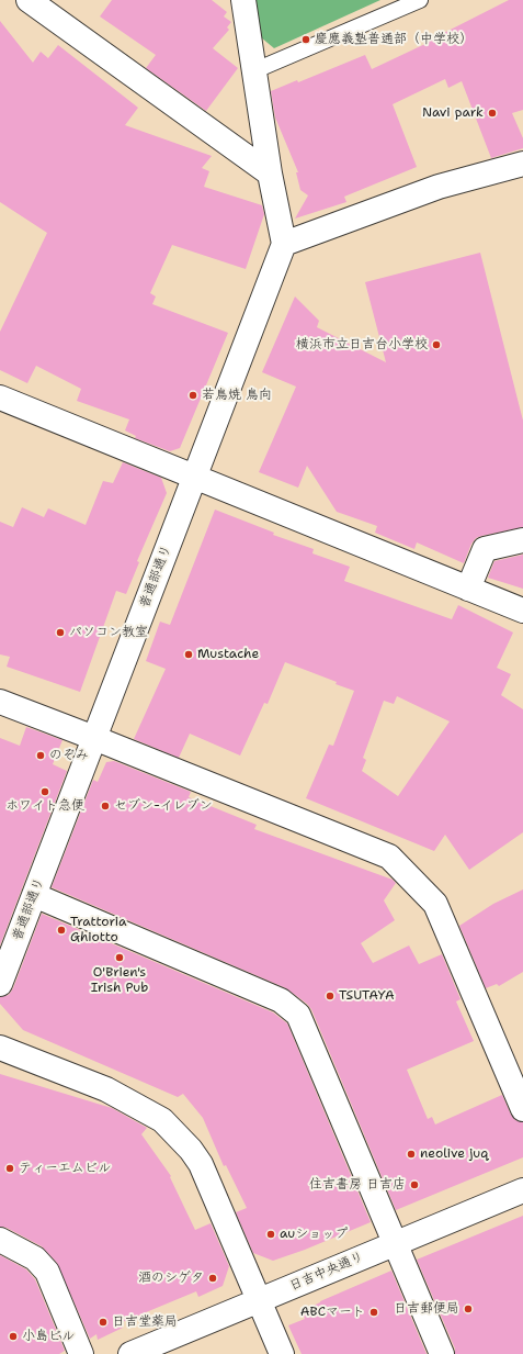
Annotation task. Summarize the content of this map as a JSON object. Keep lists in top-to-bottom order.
{
  "streets": {
    "street": ["普通部通り", "日吉中央通り"]
  },
  "places": [
    "慶應義塾普通部（中学校）",
    "Navi park",
    "横浜市立日吉台小学校",
    "若鳥焼 鳥向",
    "パソコン教室",
    "Mustache",
    "のぞみ",
    "ホワイト急便",
    "セブン-イレブン",
    "Trattoria Ghiotto",
    "O'Brien's Irish Pub",
    "TSUTAYA",
    "neolive juq",
    "ティーエムビル",
    "住吉書房 日吉店",
    "auショップ",
    "酒のシゲタ",
    "日吉郵便局",
    "ABCマート",
    "日吉堂薬局",
    "小島ビル"
  ]
}
